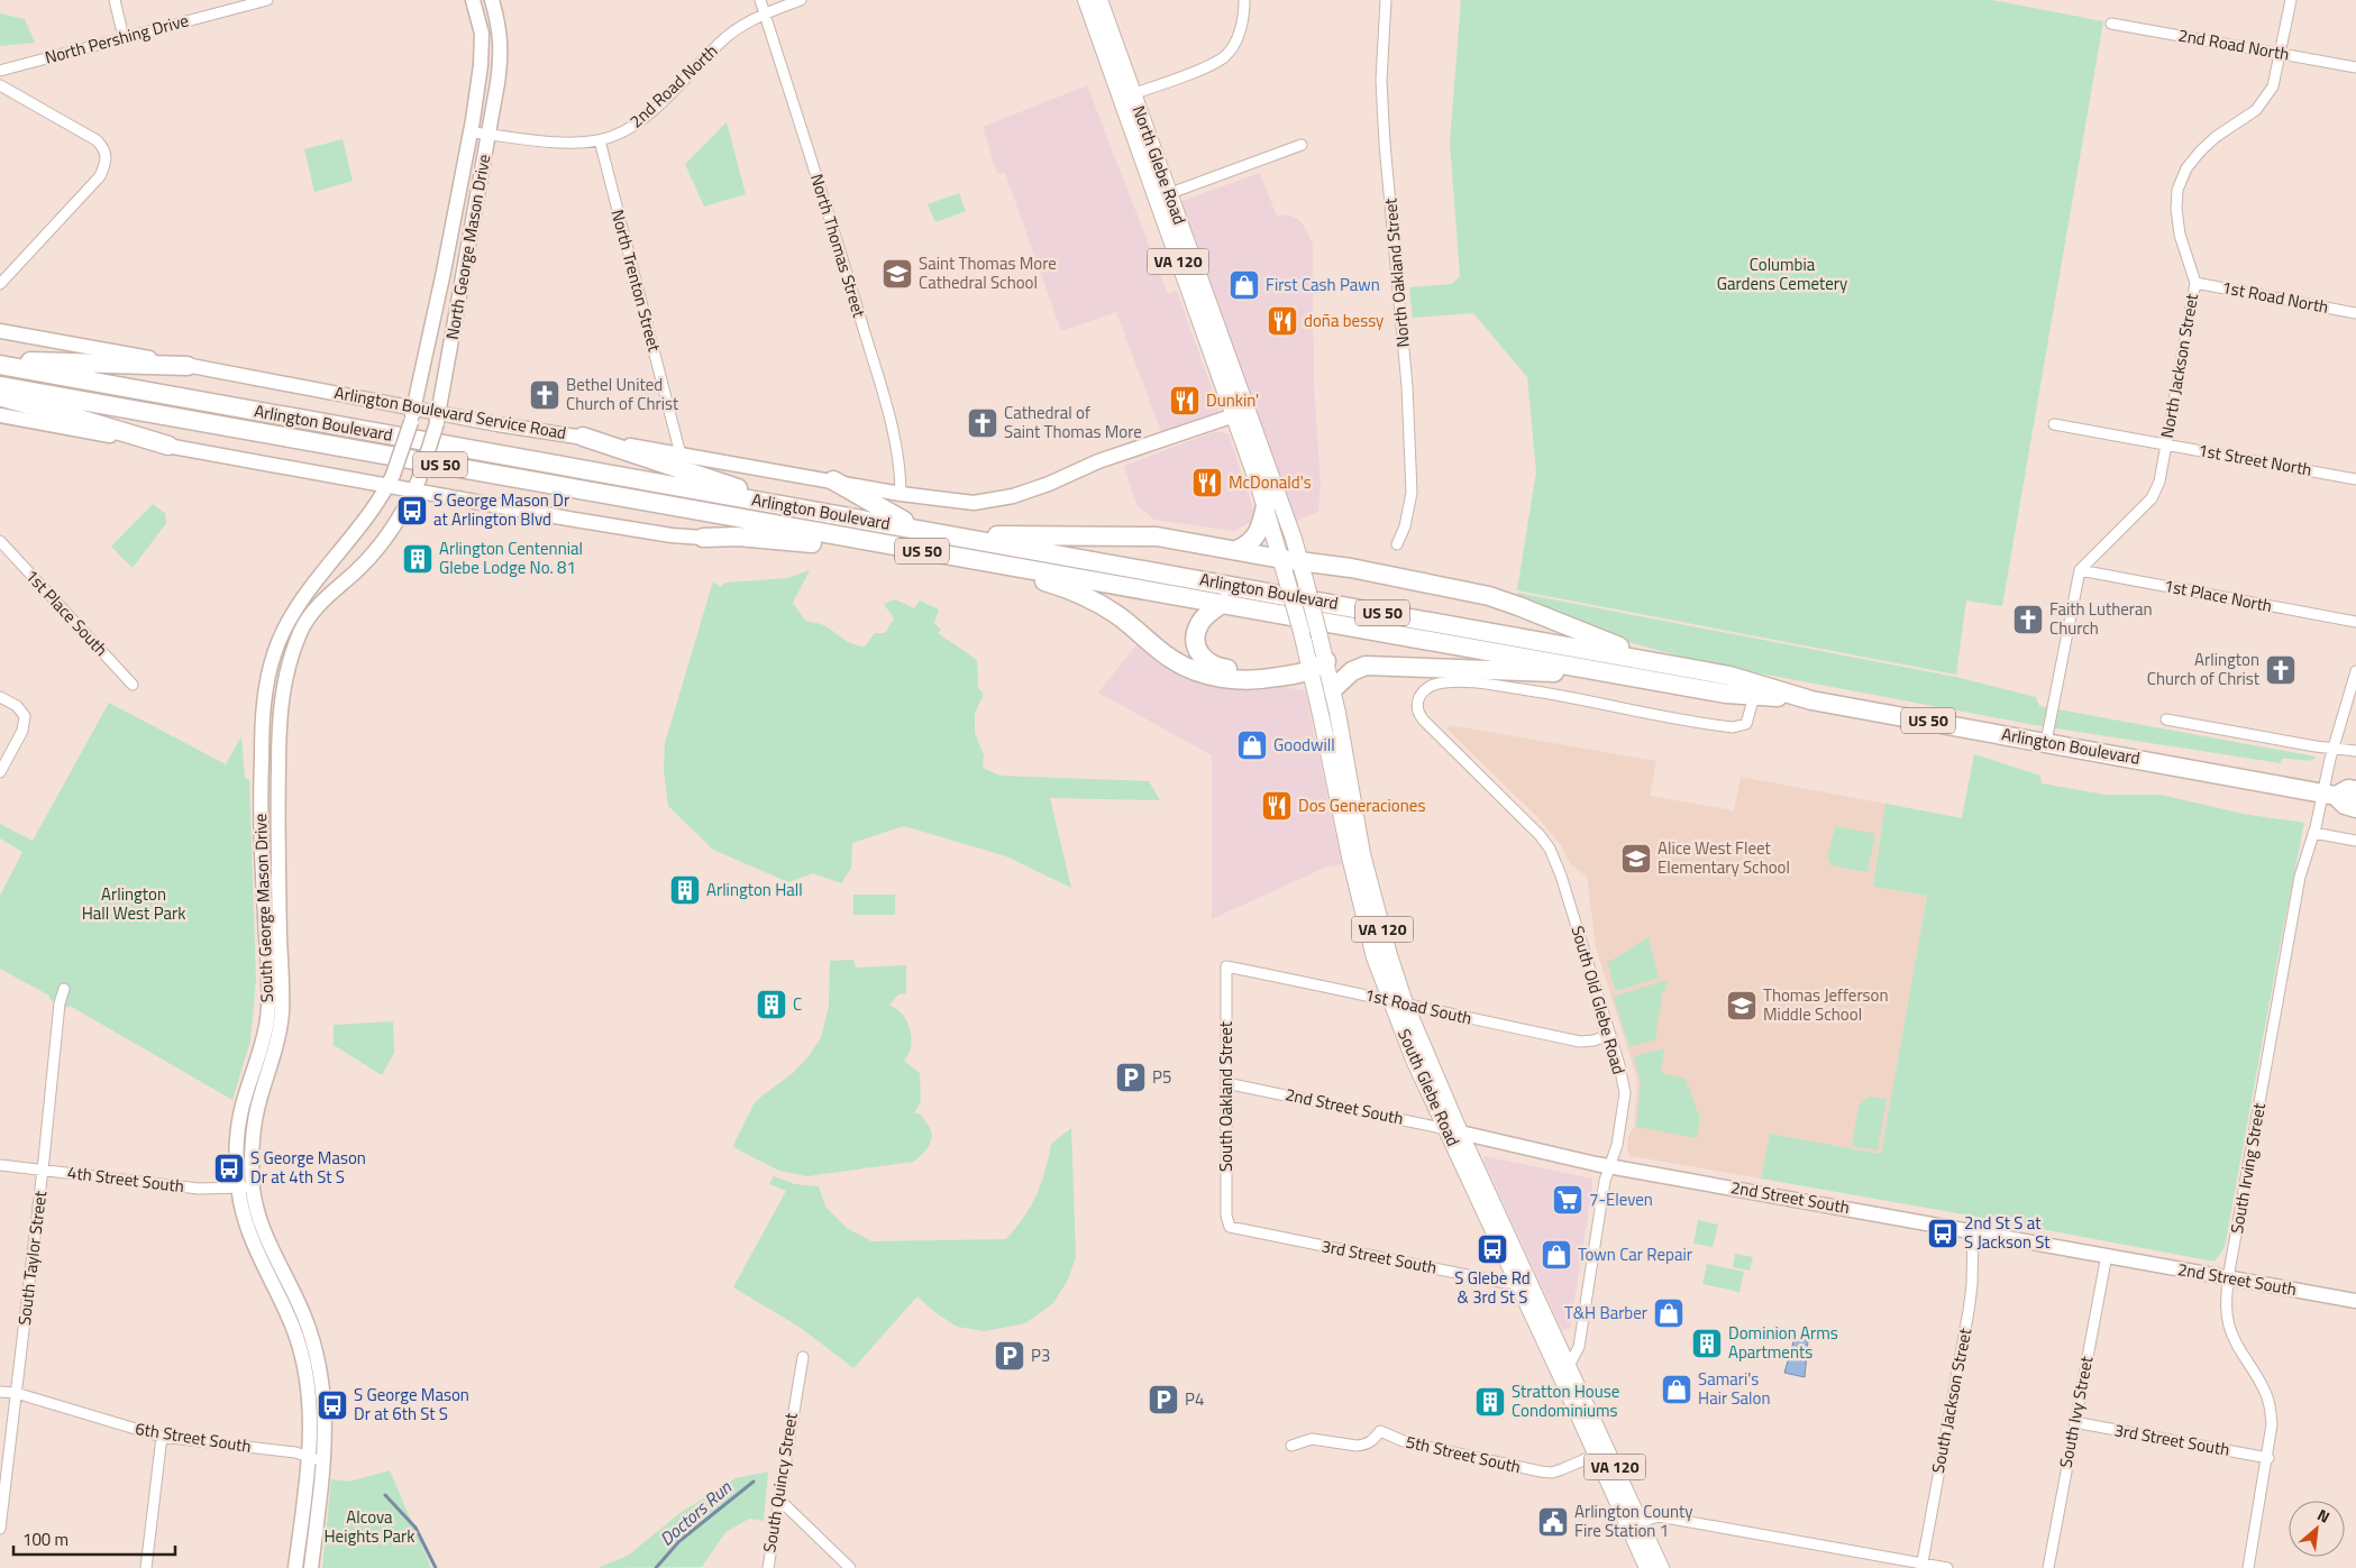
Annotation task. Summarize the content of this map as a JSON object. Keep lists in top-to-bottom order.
{
  "streets": {
    "highway": ["Arlington Boulevard", "US 50"],
    "main road": [
      "North Glebe Road",
      "North George Mason Drive",
      "VA 120",
      "Arlington Boulevard Service Road",
      "South George Mason Drive",
      "South Glebe Road",
      "2nd Street South"
    ],
    "street": [
      "North Pershing Drive",
      "2nd Road North",
      "North Thomas Street",
      "North Oakland Street",
      "North Trenton Street",
      "1st Road North",
      "North Jackson Street",
      "1st Street North",
      "1st Place North",
      "1st Place South",
      "South Old Glebe Road",
      "1st Road South",
      "South Oakland Street",
      "South Irving Street",
      "4th Street South",
      "3rd Street South",
      "South Taylor Street",
      "South Jackson Street",
      "South Ivy Street",
      "6th Street South",
      "5th Street South",
      "South Quincy Street"
    ]
  },
  "crossings": [
    ["2nd Road North", "North Thomas Street"],
    ["2nd Road North", "North George Mason Drive"],
    ["2nd Road North", "North Trenton Street"],
    ["2nd Road North", "North Jackson Street"],
    ["North Glebe Road", "Arlington Boulevard Service Road"],
    ["North Glebe Road", "South Glebe Road"],
    ["North Thomas Street", "Arlington Boulevard Service Road"],
    ["North George Mason Drive", "Arlington Boulevard Service Road"],
    ["North George Mason Drive", "South George Mason Drive"],
    ["North Trenton Street", "Arlington Boulevard Service Road"],
    ["1st Road North", "North Jackson Street"],
    ["North Jackson Street", "1st Street North"],
    ["North Jackson Street", "1st Place North"],
    ["Arlington Boulevard Service Road", "South George Mason Drive"],
    ["Arlington Boulevard", "South Old Glebe Road"],
    ["Arlington Boulevard", "South Irving Street"],
    ["South George Mason Drive", "4th Street South"],
    ["South George Mason Drive", "6th Street South"],
    ["South Old Glebe Road", "1st Road South"],
    ["South Old Glebe Road", "South Glebe Road"],
    ["South Old Glebe Road", "2nd Street South"],
    ["1st Road South", "South Glebe Road"],
    ["1st Road South", "South Oakland Street"],
    ["South Glebe Road", "2nd Street South"],
    ["South Glebe Road", "3rd Street South"],
    ["South Glebe Road", "5th Street South"],
    ["South Oakland Street", "2nd Street South"],
    ["South Oakland Street", "3rd Street South"],
    ["2nd Street South", "South Irving Street"],
    ["2nd Street South", "South Jackson Street"],
    ["2nd Street South", "South Ivy Street"],
    ["South Irving Street", "3rd Street South"],
    ["4th Street South", "South Taylor Street"],
    ["3rd Street South", "South Ivy Street"],
    ["South Taylor Street", "6th Street South"]
  ],
  "water": ["Doctors Run"],
  "parks": ["Columbia Gardens Cemetery", "Arlington Hall West Park", "Alcova Heights Park"],
  "places": {
    "school or university": ["Saint Thomas More Cathedral School", "Alice West Fleet Elementary School", "Thomas Jefferson Middle School"],
    "shop": [
      "First Cash Pawn",
      "Goodwill",
      "Town Car Repair",
      "T&H Barber",
      "Samari's Hair Salon"
    ],
    "restaurant": [
      "doña bessy",
      "Dunkin'",
      "McDonald's",
      "Dos Generaciones"
    ],
    "church": [
      "Bethel United Church of Christ",
      "Cathedral of Saint Thomas More",
      "Faith Lutheran Church",
      "Arlington Church of Christ"
    ],
    "bus stop": [
      "S George Mason Dr at Arlington Blvd",
      "S George Mason Dr at 4th St S",
      "2nd St S at S Jackson St",
      "S Glebe Rd & 3rd St S",
      "S George Mason Dr at 6th St S"
    ],
    "building": [
      "Arlington Centennial Glebe Lodge No. 81",
      "Arlington Hall",
      "C",
      "Dominion Arms Apartments",
      "Stratton House Condominiums"
    ],
    "parking": ["P5", "P3", "P4"],
    "supermarket": ["7-Eleven"],
    "public building": ["Arlington County Fire Station 1"]
  },
  "scale_bar": "100 m",
  "north": "top right"
}
